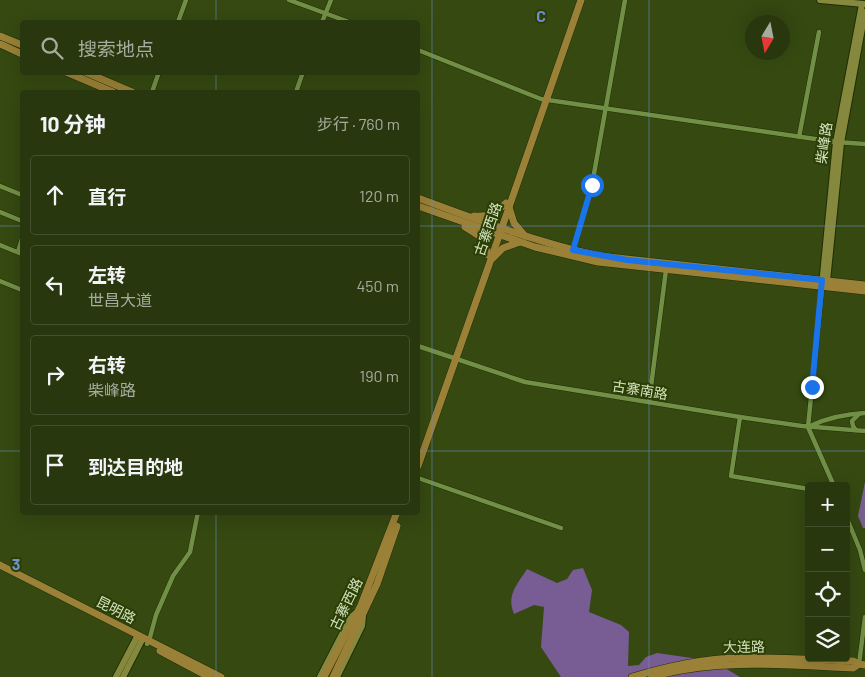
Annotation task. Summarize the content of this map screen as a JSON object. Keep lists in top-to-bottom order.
{
  "streets": {
    "main road": ["古寨西路", "昆明路", "大连路"],
    "street": ["柴峰路", "古寨南路"]
  },
  "crossings": [
    ["柴峰路", "古寨南路"],
    ["古寨西路", "古寨南路"]
  ],
  "north": "bottom",
  "page": {
    "search": "搜索地点",
    "heading": ["10 分钟", "步行 · 760 m"],
    "list": [
      ["直行", "120 m"],
      ["左转", "世昌大道", "450 m"],
      ["右转", "柴峰路", "190 m"],
      "到达目的地"
    ],
    "map_buttons": ["+", "−"]
  },
  "grid": {
    "columns": ["C"],
    "rows": ["3"]
  }
}
